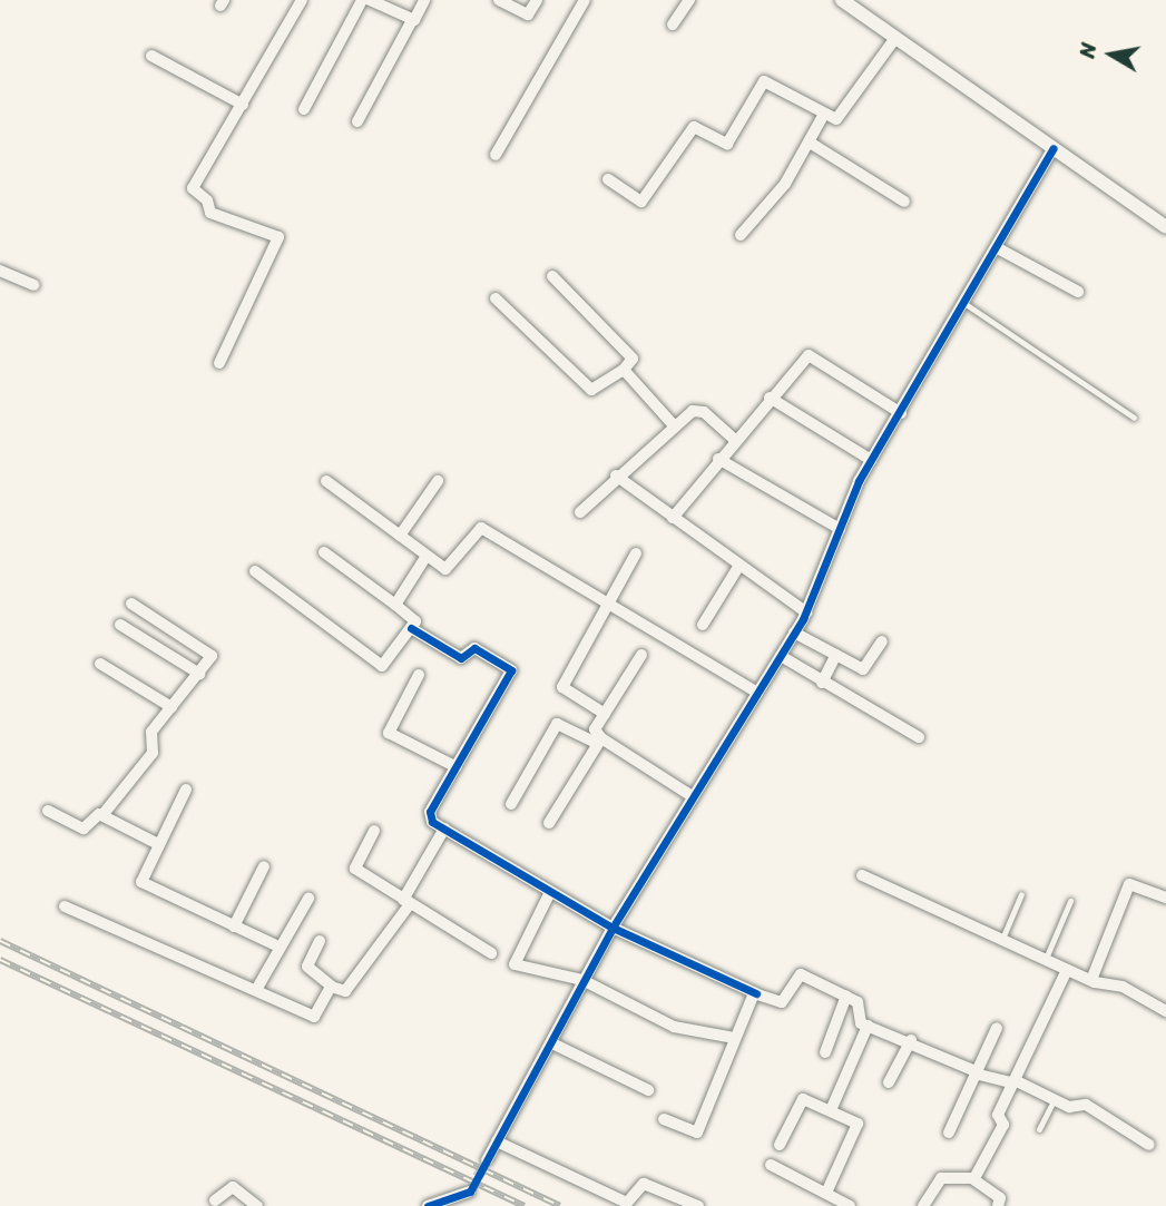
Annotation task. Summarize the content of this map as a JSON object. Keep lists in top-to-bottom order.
{
  "north": "left"
}
